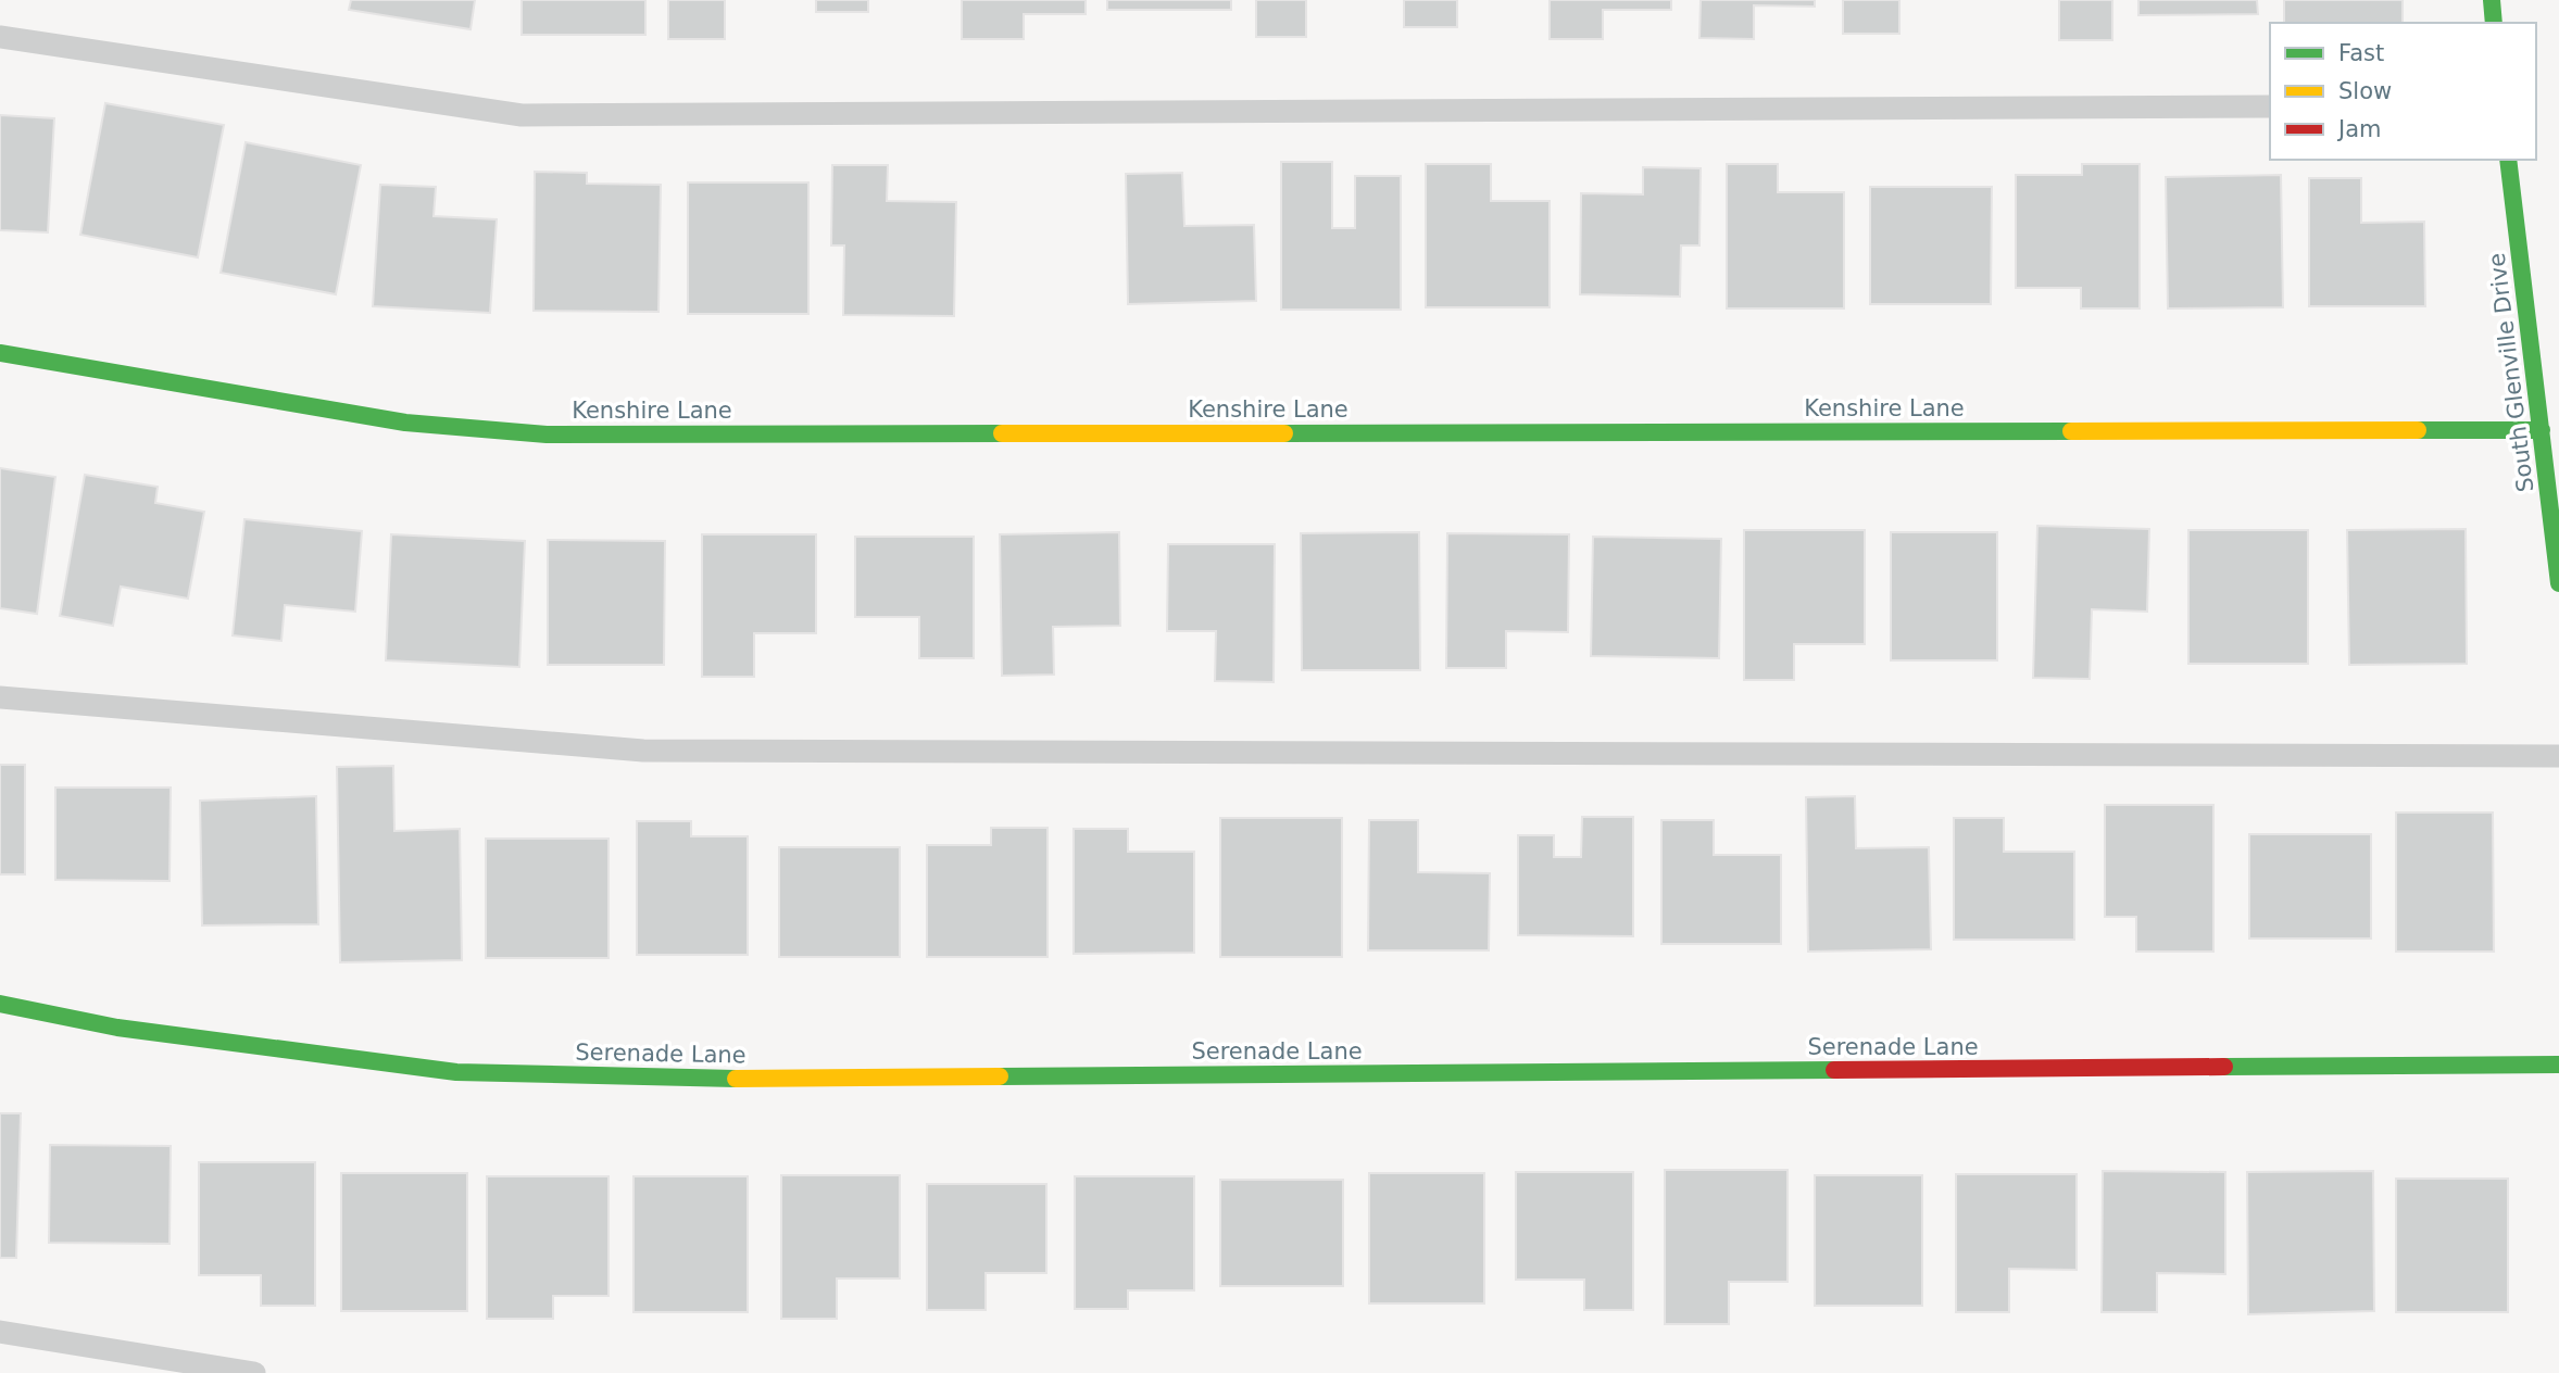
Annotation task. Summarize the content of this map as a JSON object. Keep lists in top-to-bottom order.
{
  "streets": {
    "street": ["South Glenville Drive", "Kenshire Lane", "Serenade Lane"]
  },
  "crossings": [
    ["South Glenville Drive", "Kenshire Lane"]
  ],
  "legend": ["Fast", "Slow", "Jam"]
}
